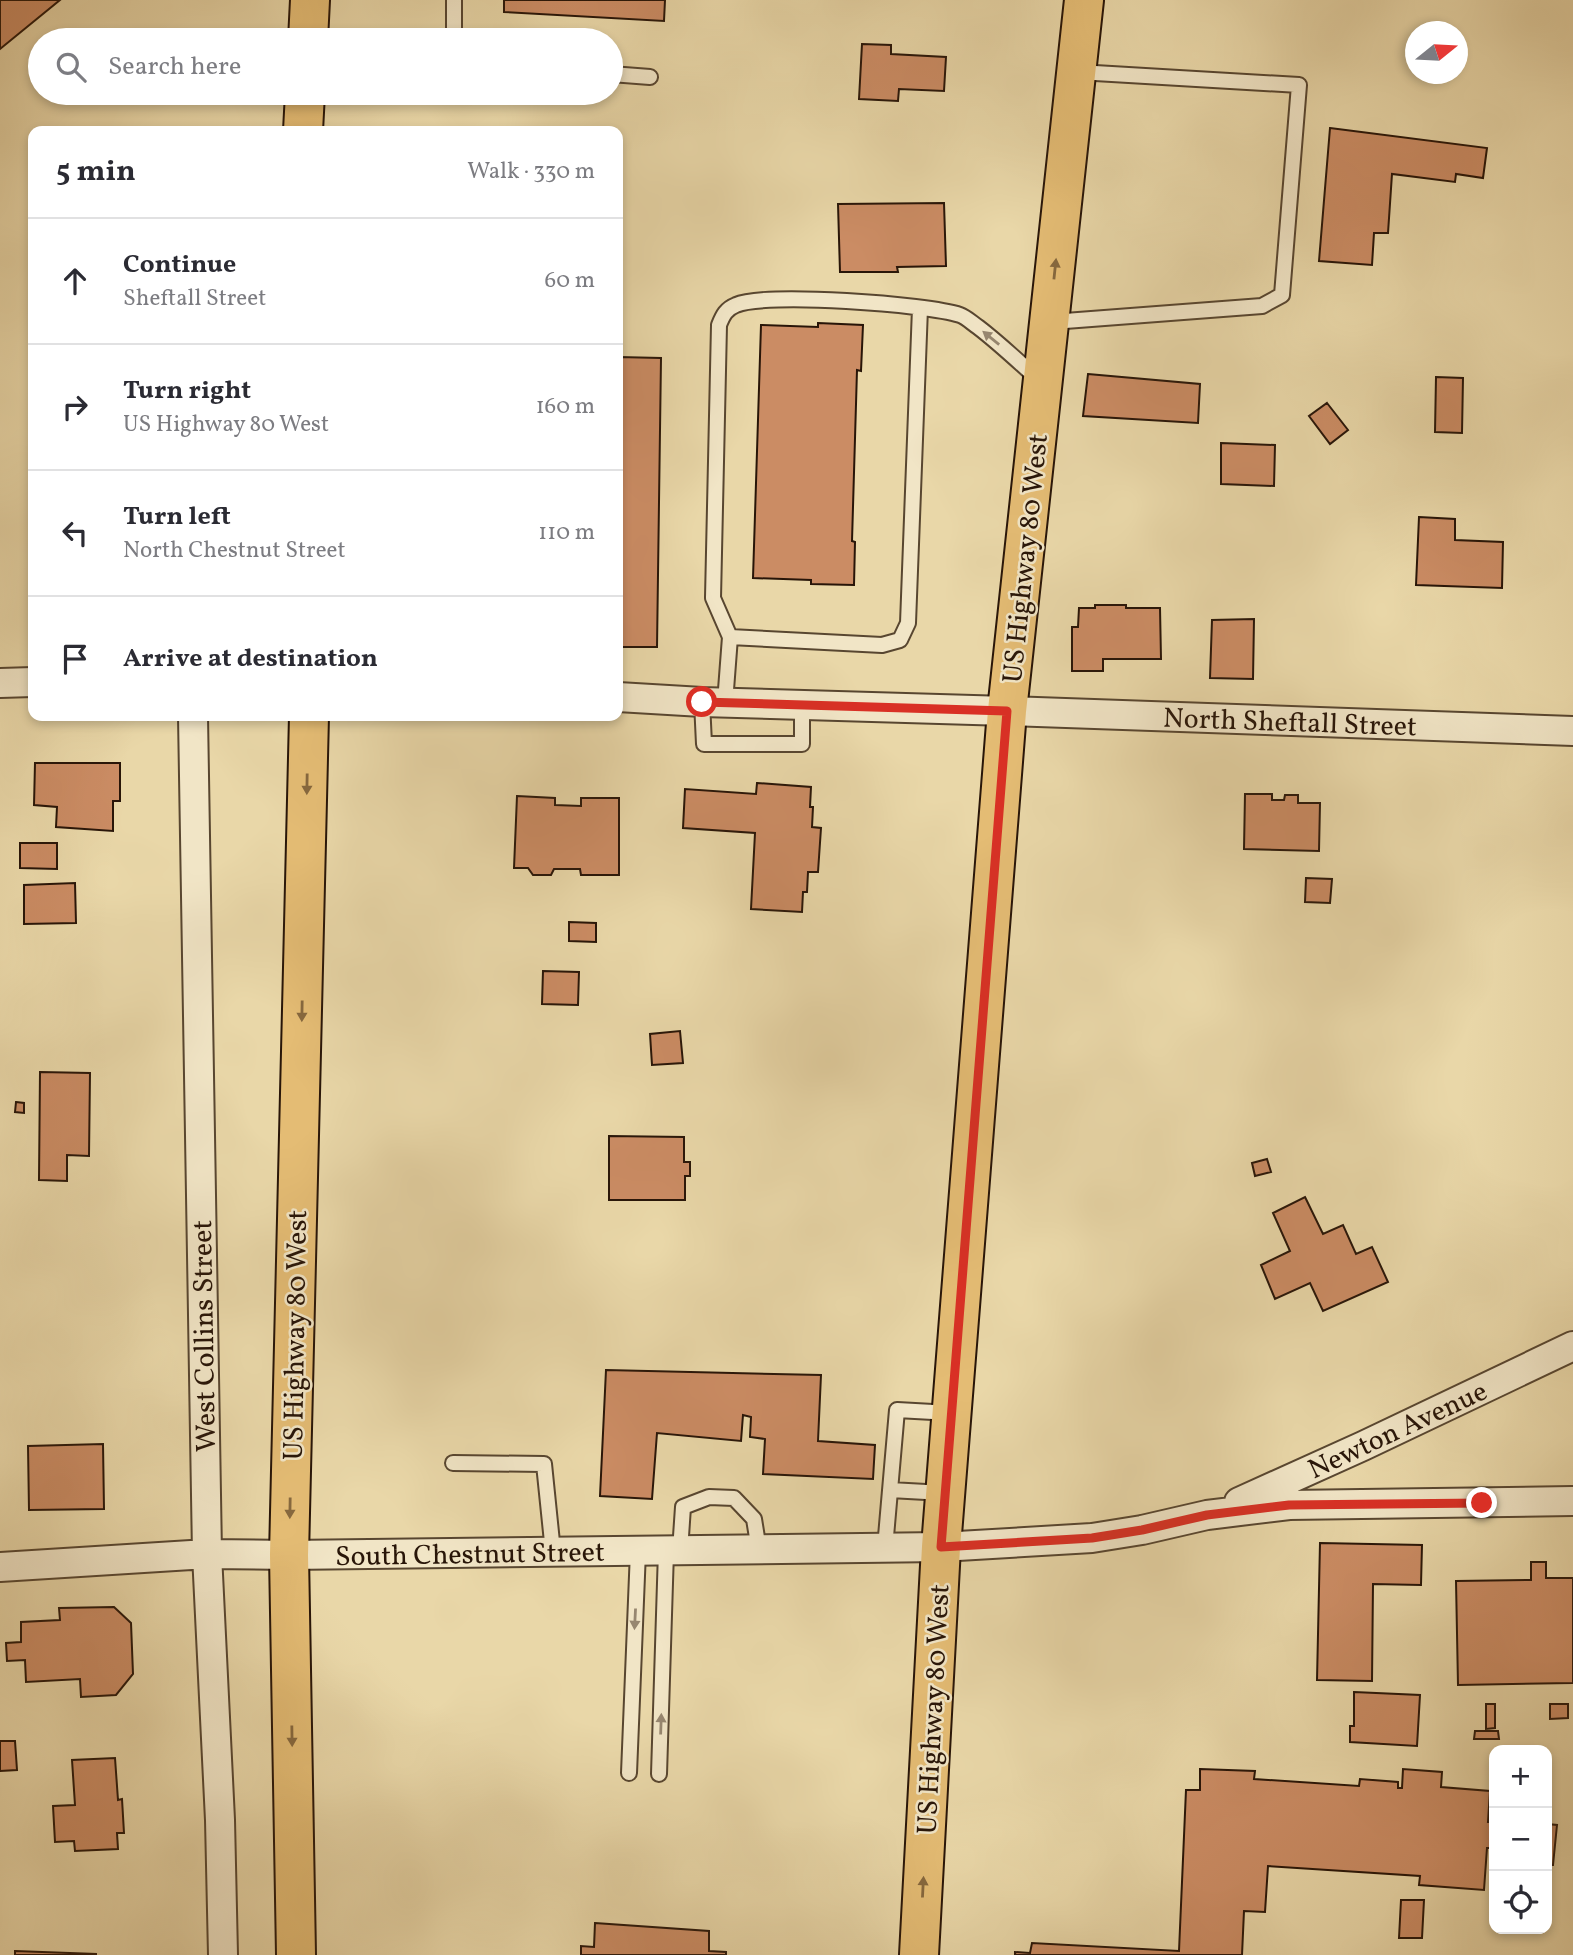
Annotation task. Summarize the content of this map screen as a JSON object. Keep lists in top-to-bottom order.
{
  "streets": {
    "main road": ["US Highway 80 West"],
    "street": [
      "North Sheftall Street",
      "West Collins Street",
      "Newton Avenue",
      "South Chestnut Street"
    ]
  },
  "crossings": [
    ["US Highway 80 West", "North Sheftall Street"],
    ["US Highway 80 West", "South Chestnut Street"],
    ["West Collins Street", "South Chestnut Street"],
    ["Newton Avenue", "South Chestnut Street"]
  ],
  "north": "right",
  "page": {
    "search": "Search here",
    "heading": ["5 min", "Walk · 330 m"],
    "list": [
      ["Continue", "Sheftall Street", "60 m"],
      ["Turn right", "US Highway 80 West", "160 m"],
      ["Turn left", "North Chestnut Street", "110 m"],
      "Arrive at destination"
    ],
    "map_buttons": ["+", "−"]
  }
}
